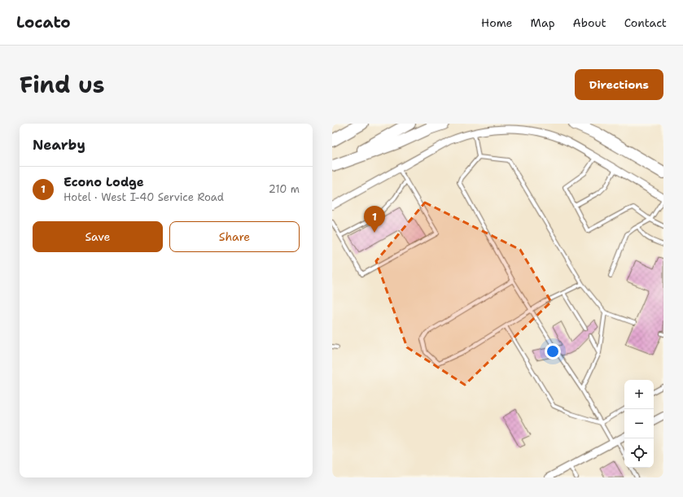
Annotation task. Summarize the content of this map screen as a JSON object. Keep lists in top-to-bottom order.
{
  "page": {
    "header": "Locato",
    "nav": [
      "Home",
      "Map",
      "About",
      "Contact"
    ],
    "title": "Find us",
    "buttons": [
      "Directions",
      ["Save", "Share"]
    ],
    "heading": "Nearby",
    "list": [
      {
        "mark": "1",
        "name": "Econo Lodge",
        "note": "Hotel · West I-40 Service Road",
        "value": "210 m"
      }
    ],
    "pins": "1",
    "map_buttons": ["+", "−"]
  }
}
